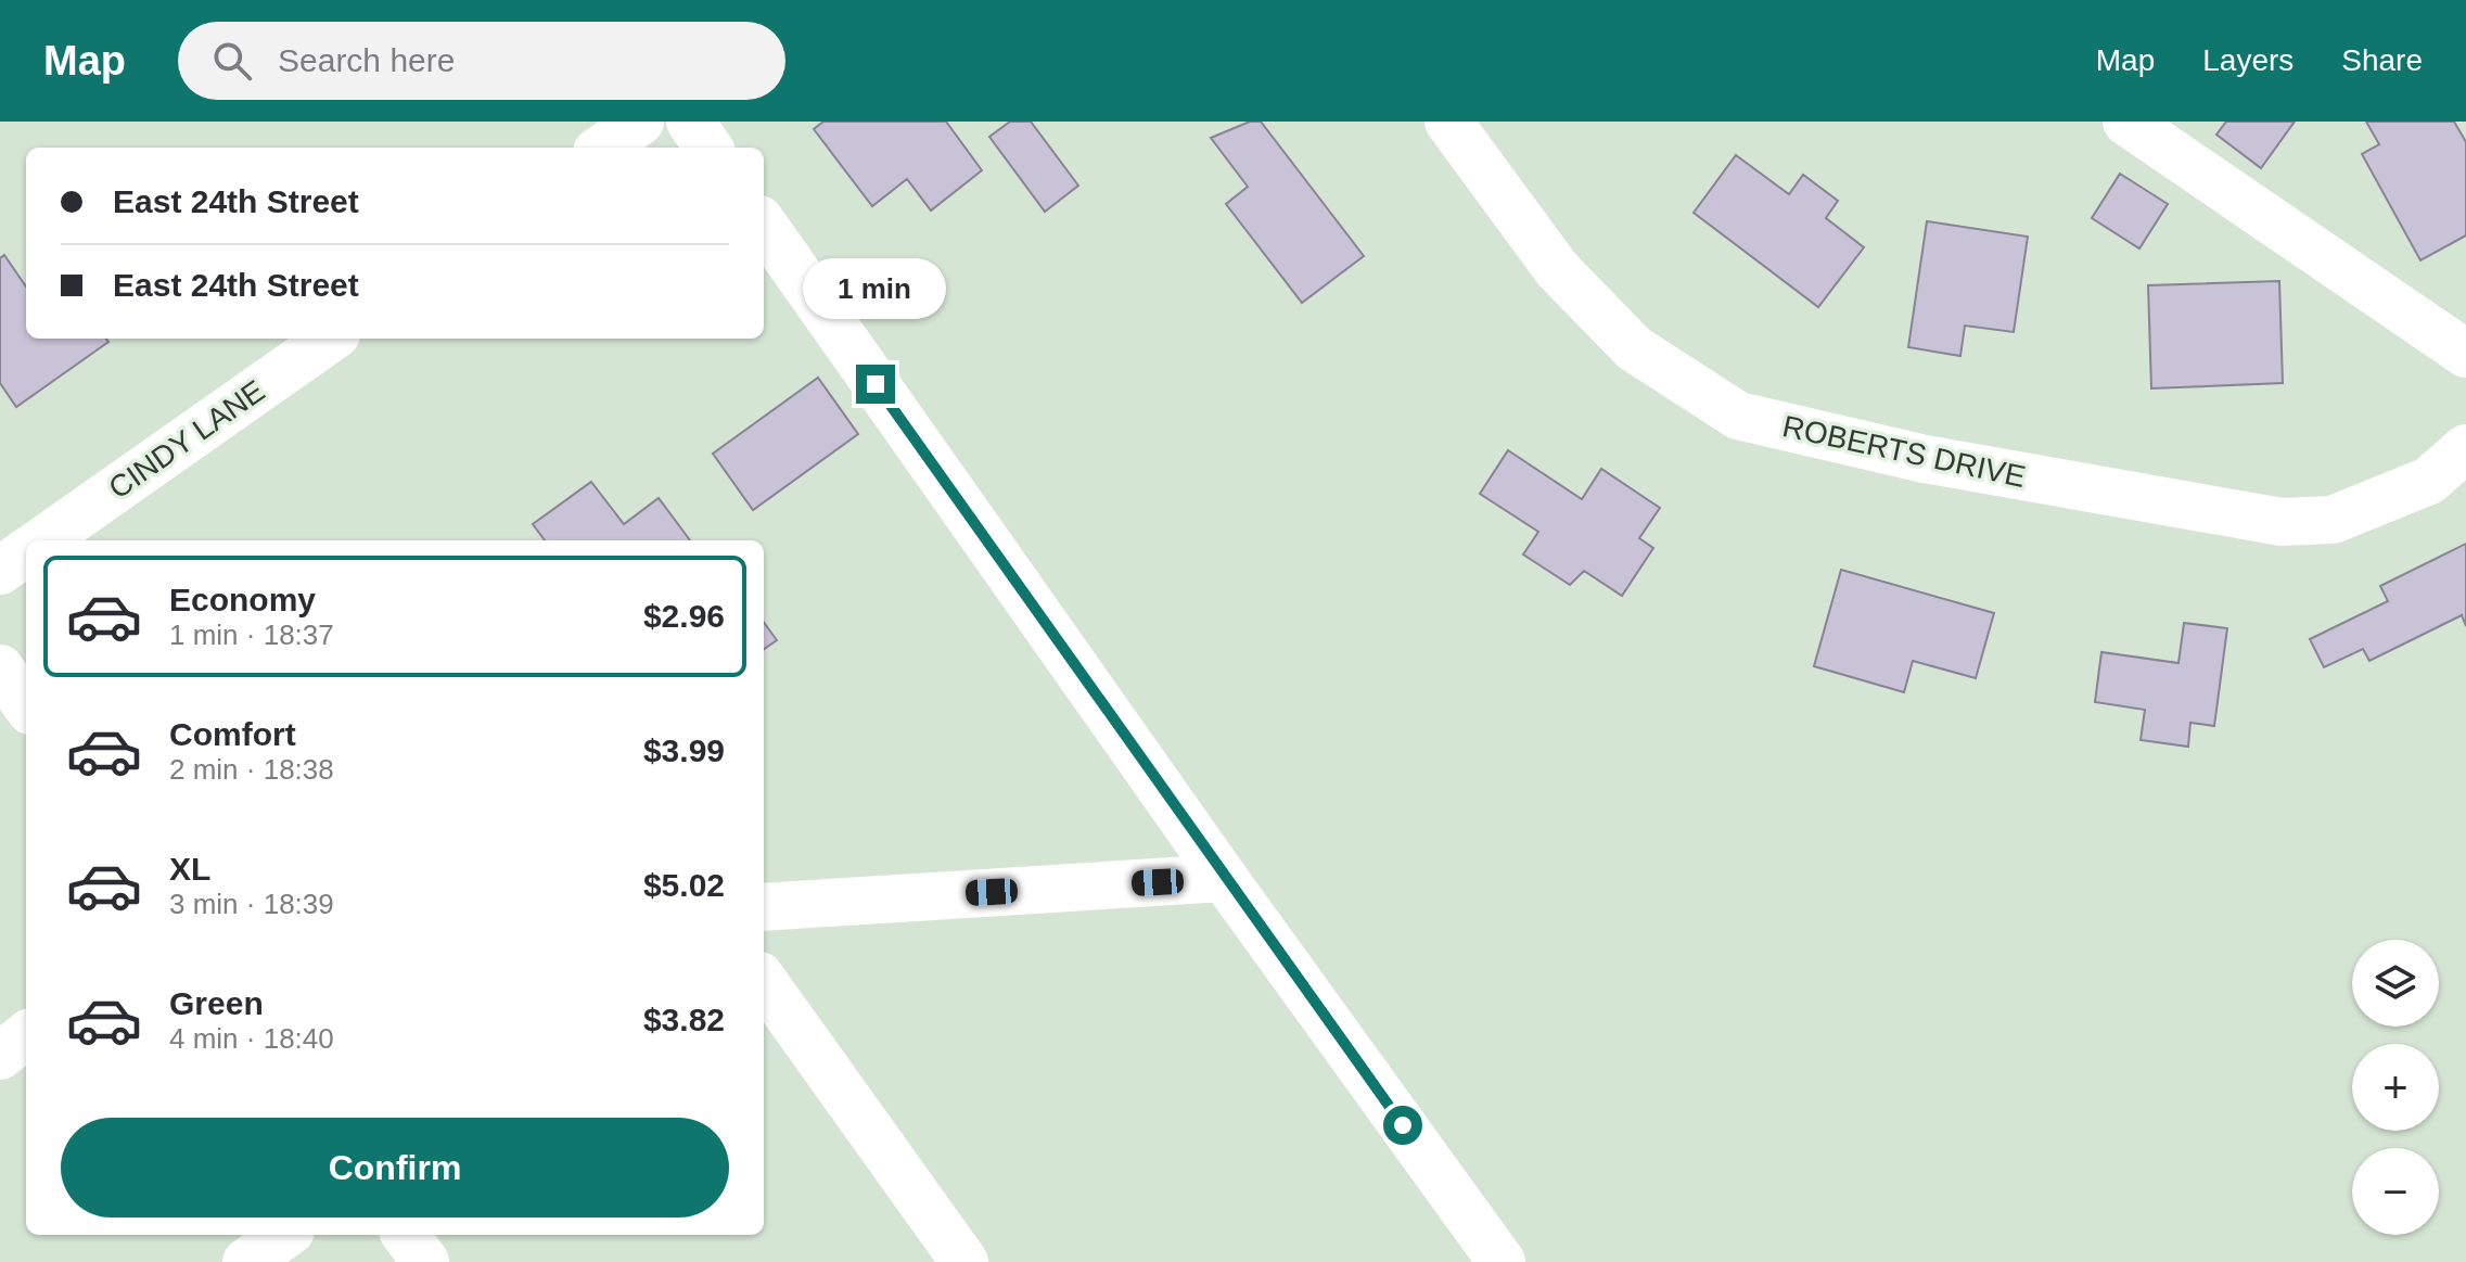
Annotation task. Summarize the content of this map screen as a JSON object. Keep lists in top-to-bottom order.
{
  "streets": {
    "street": ["CINDY LANE", "ROBERTS DRIVE"]
  },
  "page": {
    "header": "Map",
    "search": "Search here",
    "nav": ["Map", "Layers", "Share"],
    "banner": ["East 24th Street", "East 24th Street"],
    "bubble": "1 min",
    "list": [
      {
        "name": "Economy",
        "note": "1 min · 18:37",
        "value": "$2.96"
      },
      {
        "name": "Comfort",
        "note": "2 min · 18:38",
        "value": "$3.99"
      },
      {
        "name": "XL",
        "note": "3 min · 18:39",
        "value": "$5.02"
      },
      {
        "name": "Green",
        "note": "4 min · 18:40",
        "value": "$3.82"
      }
    ],
    "map_buttons": ["+", "−"],
    "buttons": "Confirm"
  }
}
